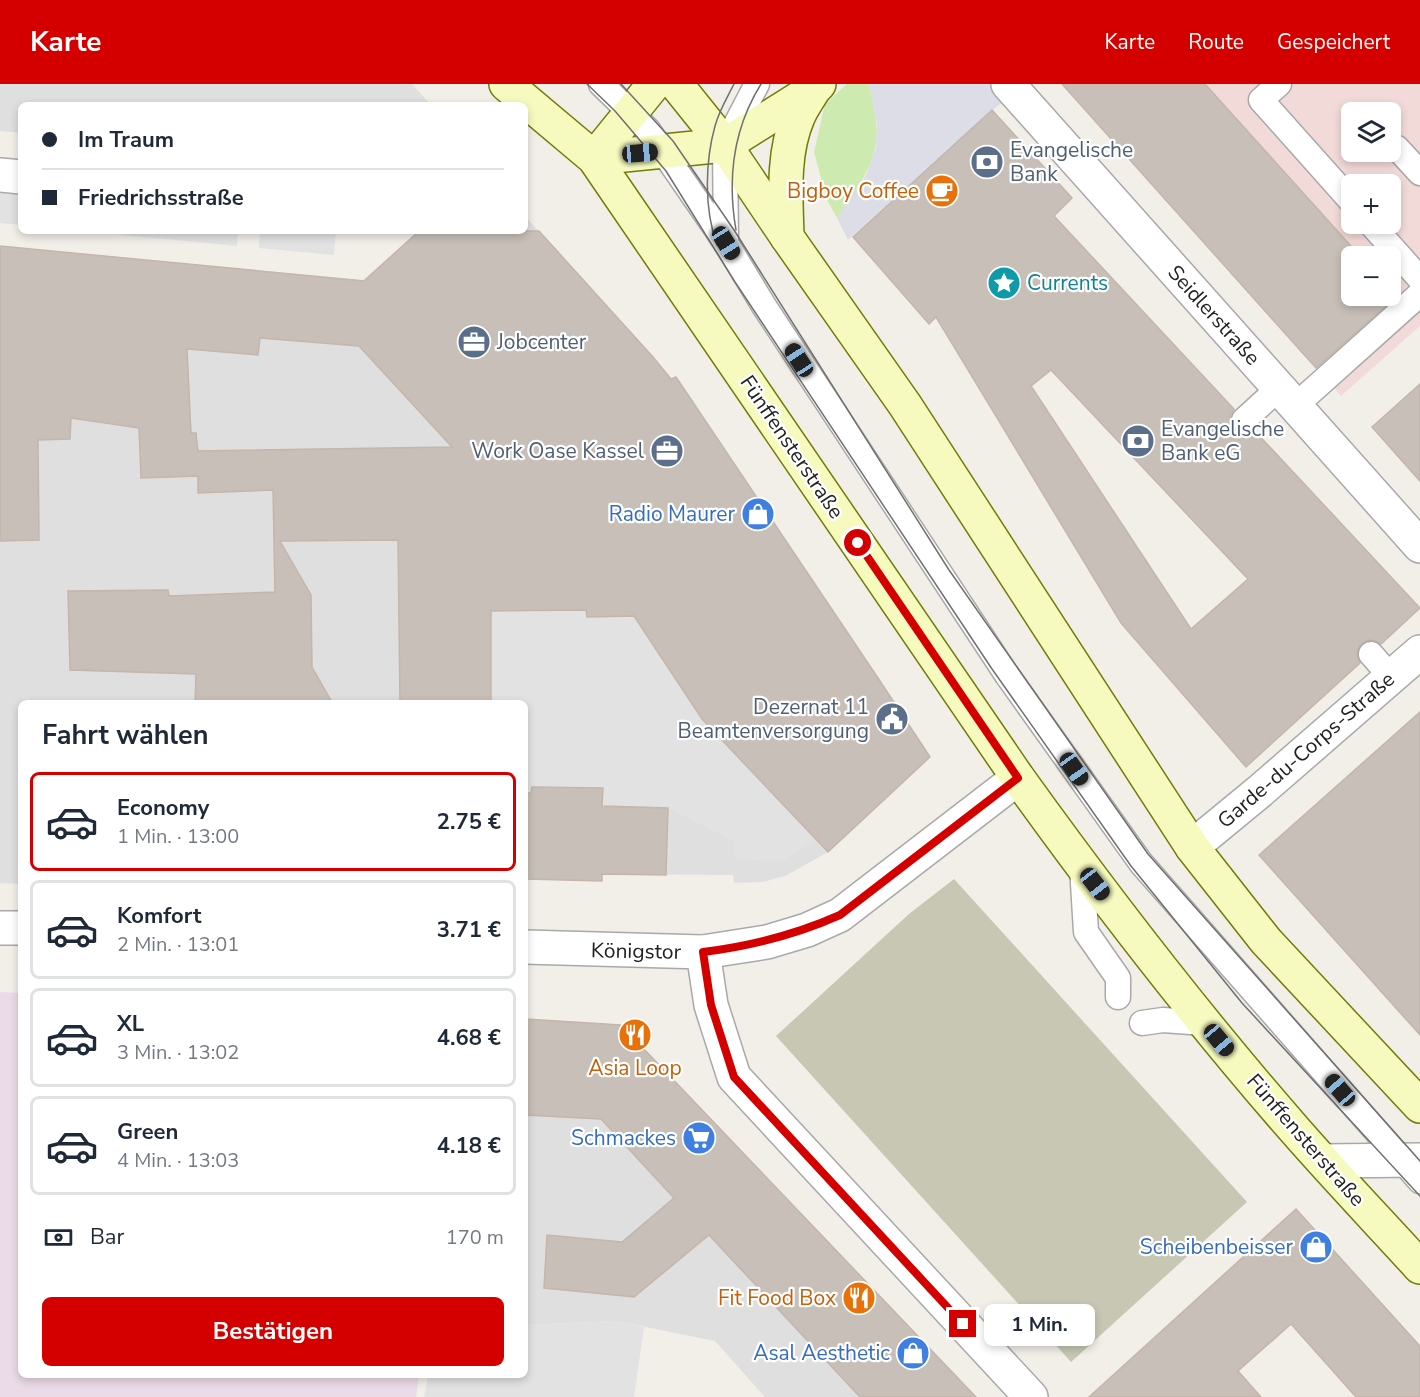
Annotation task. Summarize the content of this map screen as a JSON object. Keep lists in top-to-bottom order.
{
  "streets": {
    "main road": ["Fünffensterstraße"],
    "street": ["Seidlerstraße", "Garde-du-Corps-Straße", "Königstor"]
  },
  "crossings": [
    ["Fünffensterstraße", "Königstor"]
  ],
  "places": {
    "bank": ["Evangelische Bank", "Evangelische Bank eG"],
    "cafe": ["Bigboy Coffee"],
    "place": ["Currents"],
    "office": ["Jobcenter", "Work Oase Kassel"],
    "shop": ["Radio Maurer", "Scheibenbeisser", "Asal Aesthetic"],
    "public building": ["Dezernat 11 Beamtenversorgung"],
    "restaurant": ["Asia Loop", "Fit Food Box"],
    "supermarket": ["Schmackes"]
  },
  "page": {
    "header": "Karte",
    "nav": ["Karte", "Route", "Gespeichert"],
    "map_buttons": ["+", "−"],
    "banner": ["Im Traum", "Friedrichsstraße"],
    "heading": "Fahrt wählen",
    "list": [
      {
        "name": "Economy",
        "note": "1 Min. · 13:00",
        "value": "2.75 €"
      },
      {
        "name": "Komfort",
        "note": "2 Min. · 13:01",
        "value": "3.71 €"
      },
      {
        "name": "XL",
        "note": "3 Min. · 13:02",
        "value": "4.68 €"
      },
      {
        "name": "Green",
        "note": "4 Min. · 13:03",
        "value": "4.18 €"
      }
    ],
    "pay": ["Bar", "170 m"],
    "buttons": "Bestätigen",
    "bubble": "1 Min."
  }
}
